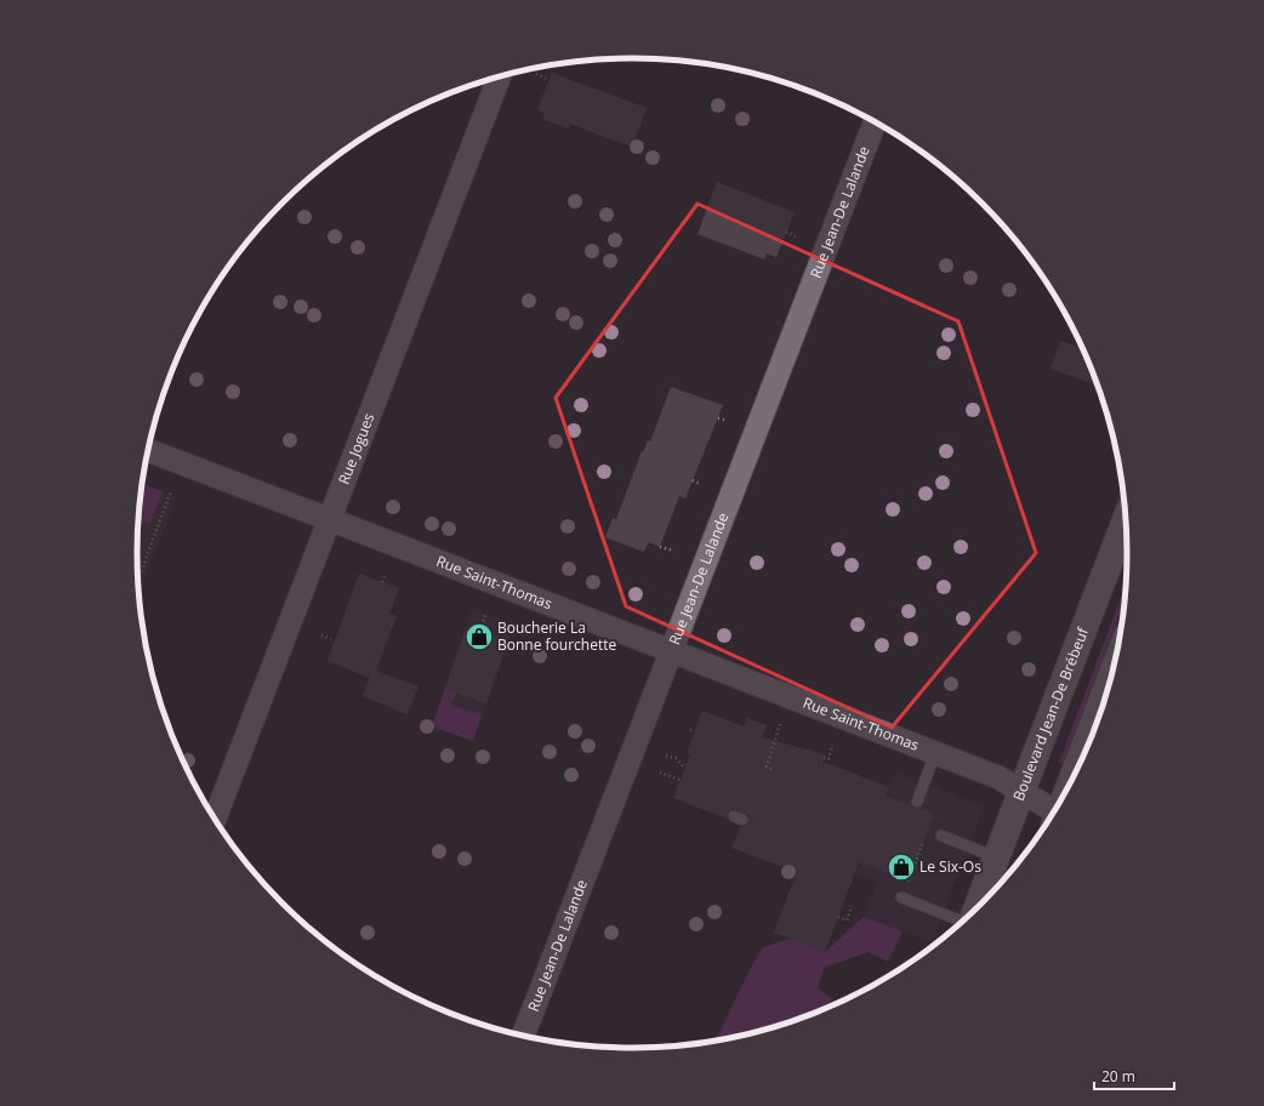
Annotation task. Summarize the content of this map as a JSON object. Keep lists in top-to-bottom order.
{
  "streets": {
    "main road": ["Boulevard Jean-De Brébeuf"],
    "street": ["Rue Jean-De Lalande", "Rue Jogues", "Rue Saint-Thomas"]
  },
  "crossings": [
    ["Rue Jean-De Lalande", "Rue Saint-Thomas"],
    ["Rue Jogues", "Rue Saint-Thomas"],
    ["Rue Saint-Thomas", "Boulevard Jean-De Brébeuf"]
  ],
  "places": {
    "shop": ["Boucherie La Bonne fourchette", "Le Six-Os"]
  },
  "scale_bar": "20 m"
}
